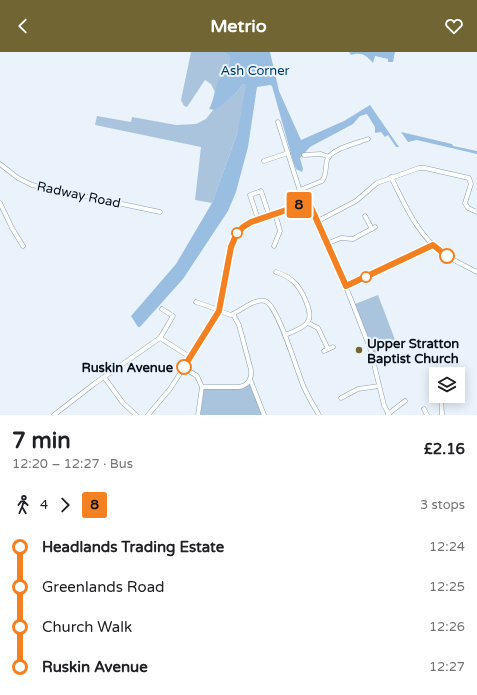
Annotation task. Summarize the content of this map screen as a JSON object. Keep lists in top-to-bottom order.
{
  "streets": {
    "street": ["Radway Road"]
  },
  "parks": ["Ash Corner"],
  "places": ["Upper Stratton Baptist Church", "Ruskin Avenue"],
  "lines": ["bus line 8"],
  "page": {
    "header": "Metrio",
    "on_map": "8",
    "heading": ["7 min", "12:20 – 12:27 · Bus", "£2.16"],
    "legs": ["4", "8", "3 stops"],
    "list": [
      {
        "name": "Headlands Trading Estate",
        "value": "12:24"
      },
      {
        "name": "Greenlands Road",
        "value": "12:25"
      },
      {
        "name": "Church Walk",
        "value": "12:26"
      },
      {
        "name": "Ruskin Avenue",
        "value": "12:27"
      }
    ]
  }
}
